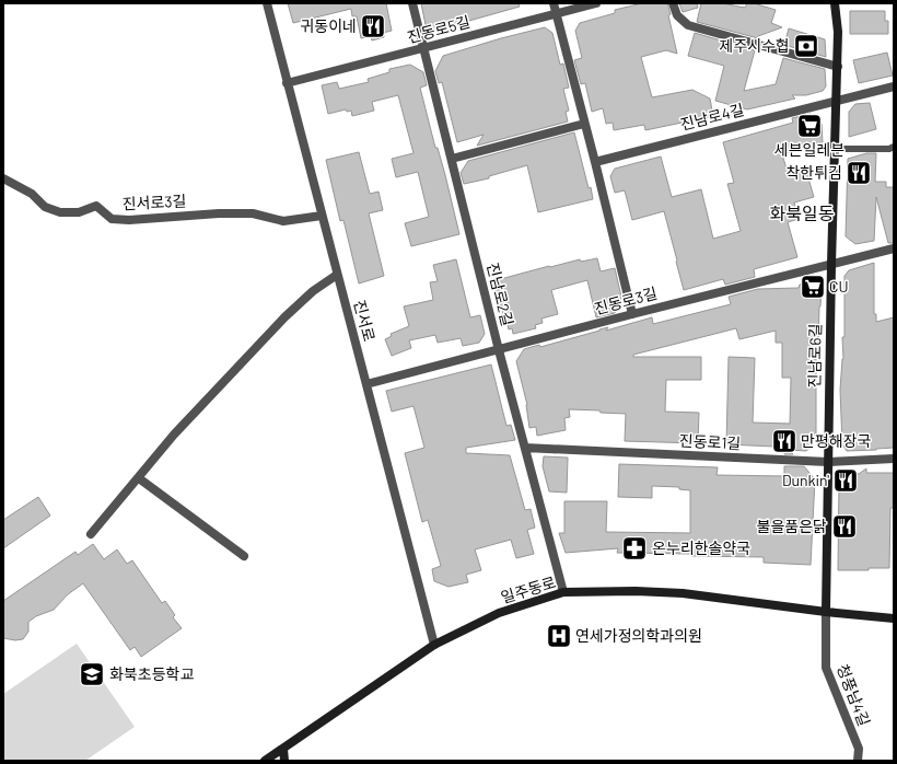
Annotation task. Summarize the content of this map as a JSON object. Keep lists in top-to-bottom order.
{
  "streets": {
    "main road": ["진남로6길", "일주동로"],
    "street": [
      "진동로5길",
      "진남로4길",
      "진서로3길",
      "진남로2길",
      "진동로3길",
      "진서로",
      "진동로1길",
      "청풍남4길"
    ]
  },
  "crossings": [
    ["진동로5길", "진남로2길"],
    ["진동로5길", "진서로"],
    ["진남로4길", "진남로6길"],
    ["진서로3길", "진서로"],
    ["진남로2길", "진동로3길"],
    ["진남로2길", "진동로1길"],
    ["진남로2길", "일주동로"],
    ["진동로3길", "진서로"],
    ["진동로3길", "진남로6길"],
    ["진서로", "일주동로"],
    ["진남로6길", "진동로1길"],
    ["진남로6길", "일주동로"],
    ["진남로6길", "청풍남4길"],
    ["일주동로", "청풍남4길"]
  ],
  "districts": ["화북일동"],
  "places": {
    "restaurant": [
      "귀동이네",
      "착한튀김",
      "만평해장국",
      "Dunkin'",
      "불을품은닭"
    ],
    "bank": ["제주시수협"],
    "supermarket": ["세븐일레븐", "CU"],
    "pharmacy": ["온누리한솔약국"],
    "hospital": ["연세가정의학과의원"],
    "school or university": ["화북초등학교"]
  }
}
